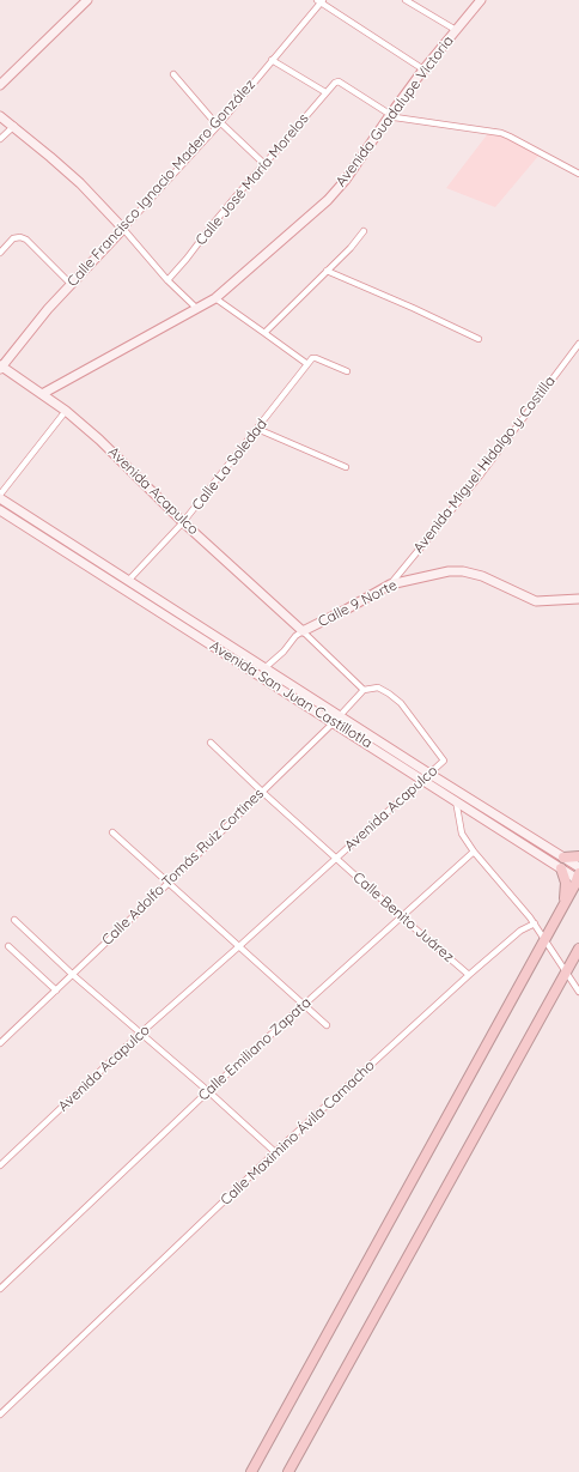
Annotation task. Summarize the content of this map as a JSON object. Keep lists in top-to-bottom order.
{
  "streets": {
    "street": [
      "Avenida Guadalupe Victoria",
      "Calle José María Morelos",
      "Calle Francisco Ignacio Madero González",
      "Calle La Soledad",
      "Avenida Miguel Hidalgo y Costilla",
      "Avenida Acapulco",
      "Calle 9 Norte",
      "Avenida San Juan Castillotla",
      "Calle Adolfo Tomás Ruiz Cortines",
      "Calle Benito Juárez",
      "Calle Emiliano Zapata",
      "Calle Maximino Ávila Camacho"
    ]
  },
  "crossings": [
    ["Avenida Guadalupe Victoria", "Calle José María Morelos"],
    ["Avenida Guadalupe Victoria", "Avenida Acapulco"],
    ["Calle Francisco Ignacio Madero González", "Avenida Acapulco"],
    ["Calle La Soledad", "Avenida Acapulco"],
    ["Calle La Soledad", "Avenida San Juan Castillotla"],
    ["Avenida Miguel Hidalgo y Costilla", "Calle 9 Norte"],
    ["Avenida Acapulco", "Calle 9 Norte"],
    ["Avenida Acapulco", "Avenida San Juan Castillotla"],
    ["Avenida Acapulco", "Calle Adolfo Tomás Ruiz Cortines"],
    ["Avenida Acapulco", "Calle Benito Juárez"],
    ["Avenida San Juan Castillotla", "Calle Adolfo Tomás Ruiz Cortines"],
    ["Calle Adolfo Tomás Ruiz Cortines", "Calle Benito Juárez"],
    ["Calle Benito Juárez", "Calle Emiliano Zapata"],
    ["Calle Benito Juárez", "Calle Maximino Ávila Camacho"]
  ]
}
